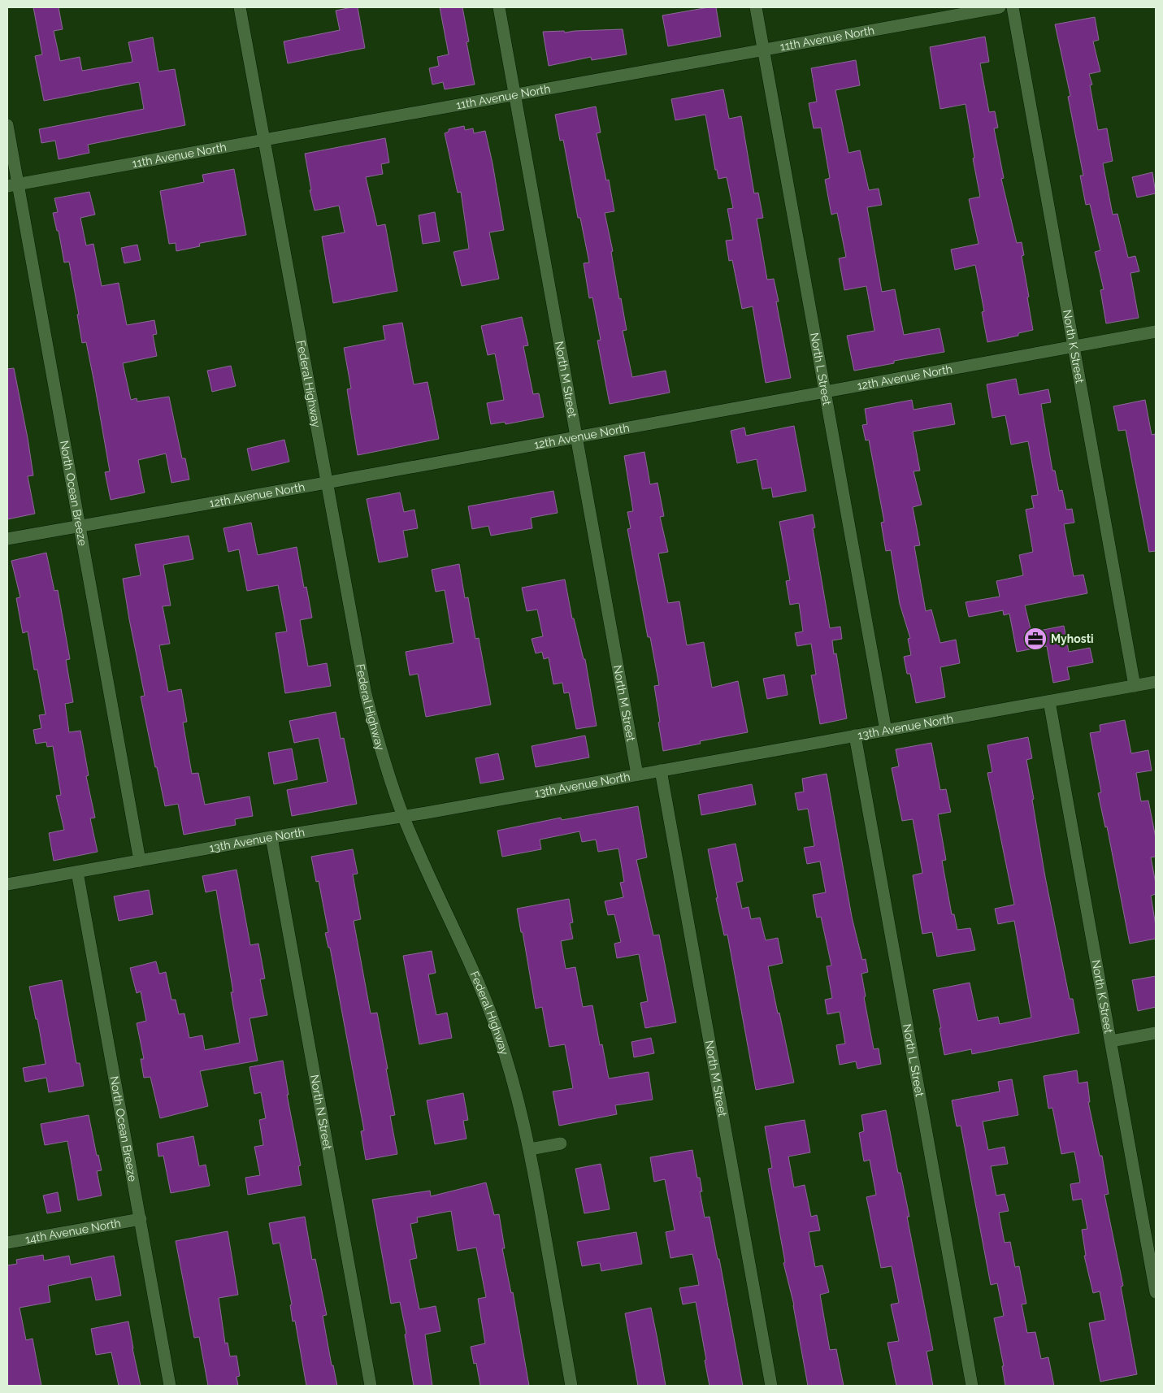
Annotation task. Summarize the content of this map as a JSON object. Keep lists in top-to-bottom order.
{
  "streets": {
    "street": [
      "11th Avenue North",
      "North K Street",
      "North L Street",
      "12th Avenue North",
      "North M Street",
      "Federal Highway",
      "North Ocean Breeze",
      "13th Avenue North",
      "North N Street",
      "14th Avenue North"
    ]
  },
  "crossings": [
    ["11th Avenue North", "North L Street"],
    ["11th Avenue North", "North M Street"],
    ["11th Avenue North", "Federal Highway"],
    ["11th Avenue North", "North Ocean Breeze"],
    ["North K Street", "12th Avenue North"],
    ["North K Street", "13th Avenue North"],
    ["North L Street", "12th Avenue North"],
    ["North L Street", "13th Avenue North"],
    ["12th Avenue North", "North M Street"],
    ["12th Avenue North", "Federal Highway"],
    ["12th Avenue North", "North Ocean Breeze"],
    ["North M Street", "13th Avenue North"],
    ["Federal Highway", "13th Avenue North"],
    ["North Ocean Breeze", "13th Avenue North"],
    ["North Ocean Breeze", "14th Avenue North"],
    ["13th Avenue North", "North N Street"]
  ],
  "places": {
    "office": ["Myhosti"]
  }
}
